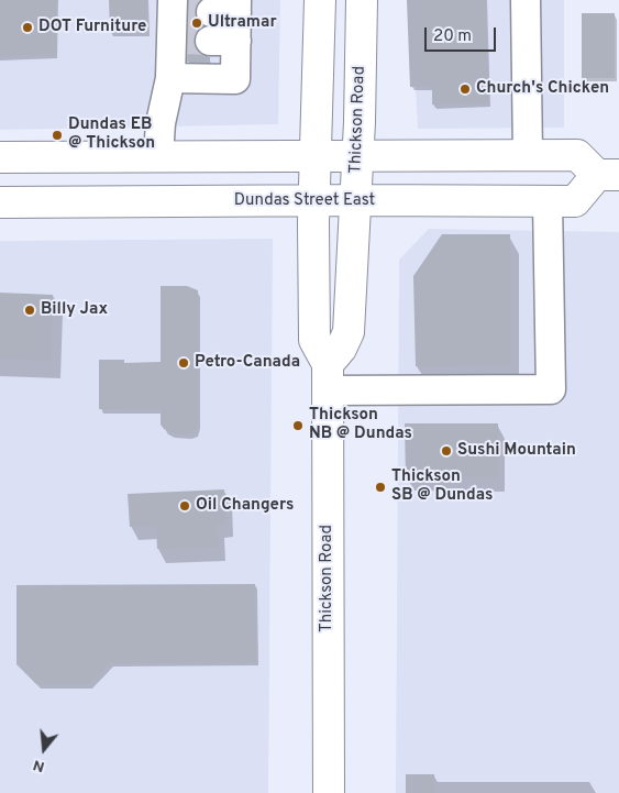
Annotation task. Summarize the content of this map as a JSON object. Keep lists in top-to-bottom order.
{
  "streets": {
    "main road": ["Thickson Road", "Dundas Street East"]
  },
  "crossings": [
    ["Thickson Road", "Dundas Street East"]
  ],
  "places": [
    "Ultramar",
    "DOT Furniture",
    "Church's Chicken",
    "Dundas EB @ Thickson",
    "Billy Jax",
    "Petro-Canada",
    "Thickson NB @ Dundas",
    "Sushi Mountain",
    "Thickson SB @ Dundas",
    "Oil Changers"
  ],
  "scale_bar": "20 m",
  "north": "bottom"
}
